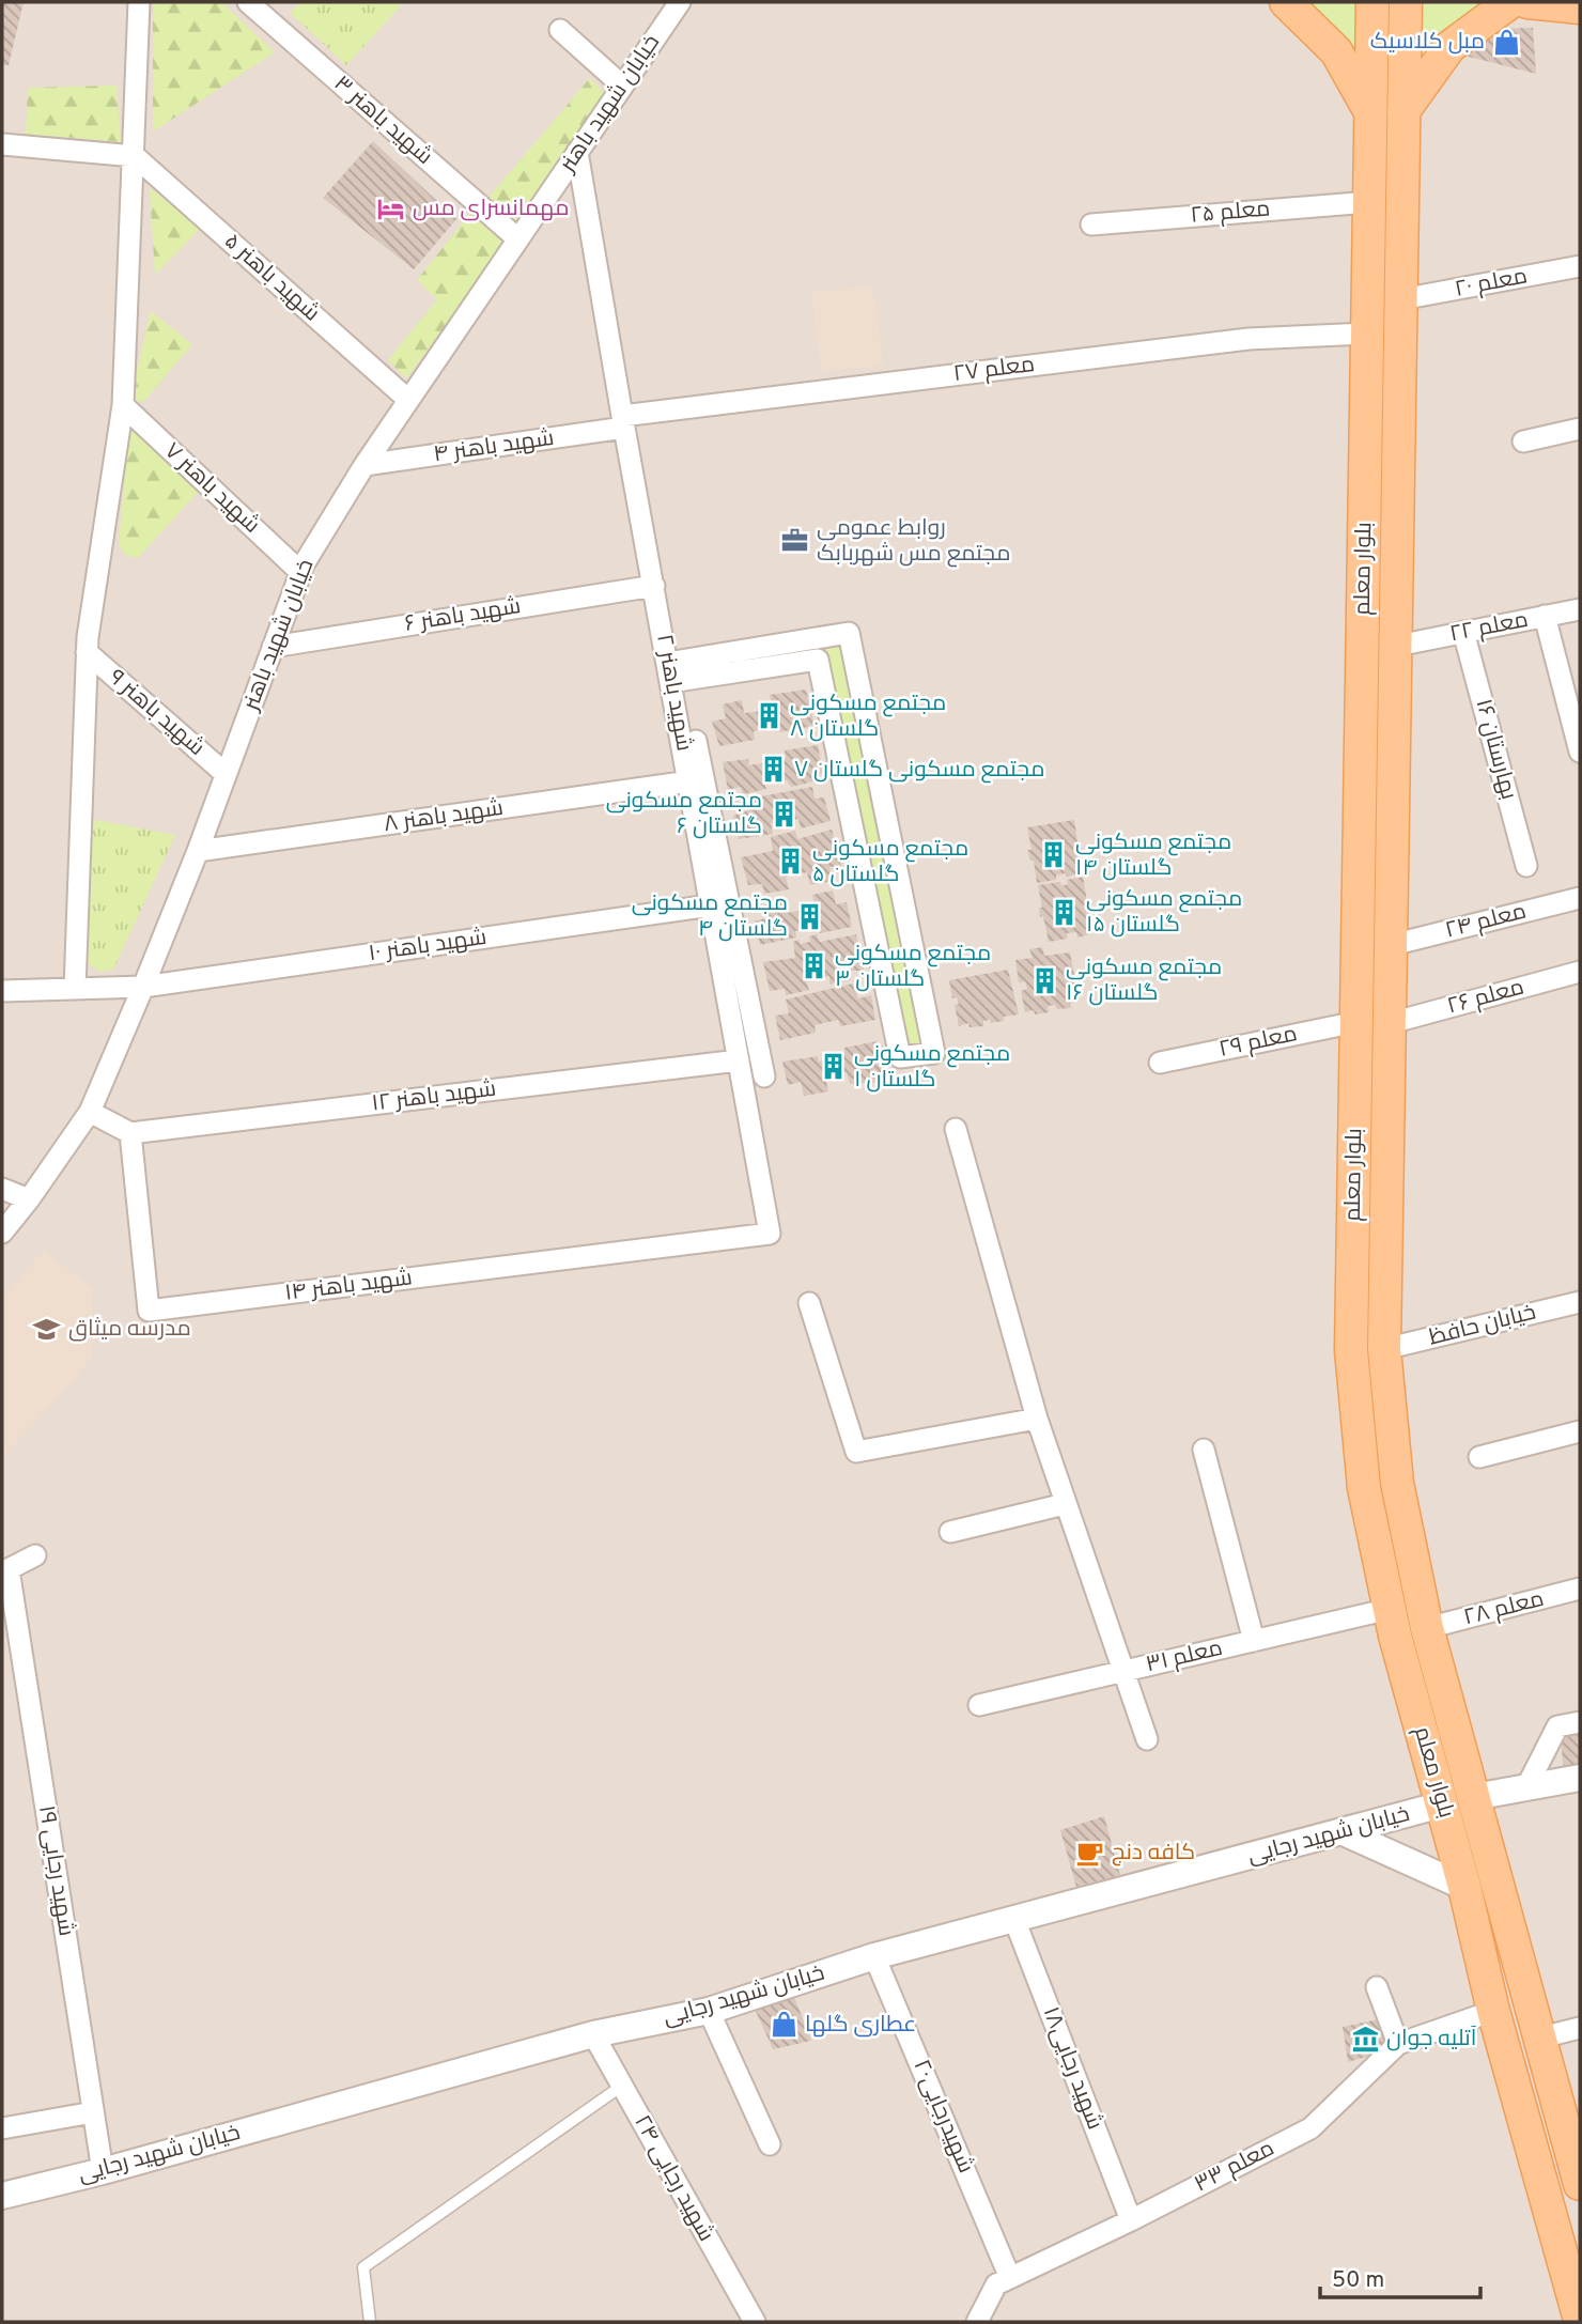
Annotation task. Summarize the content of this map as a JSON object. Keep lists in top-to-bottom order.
{
  "streets": {
    "main road": ["بلوار معلم"],
    "street": [
      "خیابان شهید باهنر",
      "شهید باهنر ۳",
      "معلم ۲۵",
      "شهید باهنر ۵",
      "معلم ۲۰",
      "معلم ۲۷",
      "شهید باهنر ۴",
      "شهید باهنر ۷",
      "شهید باهنر ۶",
      "معلم ۲۲",
      "شهید باهنر ۲",
      "شهید باهنر ۹",
      "بهارستان ۱۶",
      "شهید باهنر ۸",
      "معلم ۲۴",
      "شهید باهنر ۱۰",
      "معلم ۲۶",
      "معلم ۲۹",
      "شهید باهنر ۱۲",
      "شهید باهنر ۱۴",
      "خیابان حافظ",
      "معلم ۲۸",
      "معلم ۳۱",
      "خیابان شهید رجایی",
      "شهید رجایی ۱۹",
      "شهید رجایی۱۸",
      "شهیدرجایی۲۰",
      "معلم ۳۳",
      "شهید رجایی ۲۴"
    ]
  },
  "crossings": [
    ["خیابان شهید باهنر", "شهید باهنر ۳"],
    ["خیابان شهید باهنر", "شهید باهنر ۵"],
    ["خیابان شهید باهنر", "شهید باهنر ۴"],
    ["خیابان شهید باهنر", "شهید باهنر ۷"],
    ["خیابان شهید باهنر", "شهید باهنر ۶"],
    ["خیابان شهید باهنر", "شهید باهنر ۲"],
    ["خیابان شهید باهنر", "شهید باهنر ۹"],
    ["خیابان شهید باهنر", "شهید باهنر ۸"],
    ["خیابان شهید باهنر", "شهید باهنر ۱۰"],
    ["معلم ۲۵", "بلوار معلم"],
    ["معلم ۲۰", "بلوار معلم"],
    ["معلم ۲۷", "شهید باهنر ۴"],
    ["معلم ۲۷", "بلوار معلم"],
    ["معلم ۲۷", "شهید باهنر ۲"],
    ["شهید باهنر ۴", "شهید باهنر ۲"],
    ["بلوار معلم", "معلم ۲۲"],
    ["بلوار معلم", "معلم ۲۴"],
    ["بلوار معلم", "معلم ۲۶"],
    ["بلوار معلم", "معلم ۲۹"],
    ["بلوار معلم", "خیابان حافظ"],
    ["بلوار معلم", "معلم ۲۸"],
    ["بلوار معلم", "معلم ۳۱"],
    ["بلوار معلم", "خیابان شهید رجایی"],
    ["بلوار معلم", "معلم ۳۳"],
    ["شهید باهنر ۶", "شهید باهنر ۲"],
    ["معلم ۲۲", "بهارستان ۱۶"],
    ["شهید باهنر ۲", "شهید باهنر ۸"],
    ["شهید باهنر ۲", "شهید باهنر ۱۰"],
    ["شهید باهنر ۲", "شهید باهنر ۱۲"],
    ["شهید باهنر ۲", "شهید باهنر ۱۴"],
    ["شهید باهنر ۱۲", "شهید باهنر ۱۴"],
    ["خیابان شهید رجایی", "شهید رجایی ۱۹"],
    ["خیابان شهید رجایی", "شهید رجایی۱۸"],
    ["خیابان شهید رجایی", "شهیدرجایی۲۰"],
    ["خیابان شهید رجایی", "شهید رجایی ۲۴"],
    ["شهید رجایی۱۸", "معلم ۳۳"],
    ["شهیدرجایی۲۰", "معلم ۳۳"]
  ],
  "places": {
    "shop": ["مبل کلاسیک", "عطاری گلها"],
    "hotel": ["مهمانسرای مس"],
    "office": ["روابط عمومی مجتمع مس شهربابک"],
    "building": [
      "مجتمع مسکونی گلستان ۸",
      "مجتمع مسکونی گلستان ۷",
      "مجتمع مسکونی گلستان ۶",
      "مجتمع مسکونی گلستان ۱۴",
      "مجتمع مسکونی گلستان ۵",
      "مجتمع مسکونی گلستان ۱۵",
      "مجتمع مسکونی گلستان ۴",
      "مجتمع مسکونی گلستان ۳",
      "مجتمع مسکونی گلستان ۱۶",
      "مجتمع مسکونی گلستان ۱"
    ],
    "school or university": ["مدرسه میثاق"],
    "cafe": ["کافه دنج"],
    "museum": ["آتلیه جوان"]
  },
  "scale_bar": "50 m"
}
